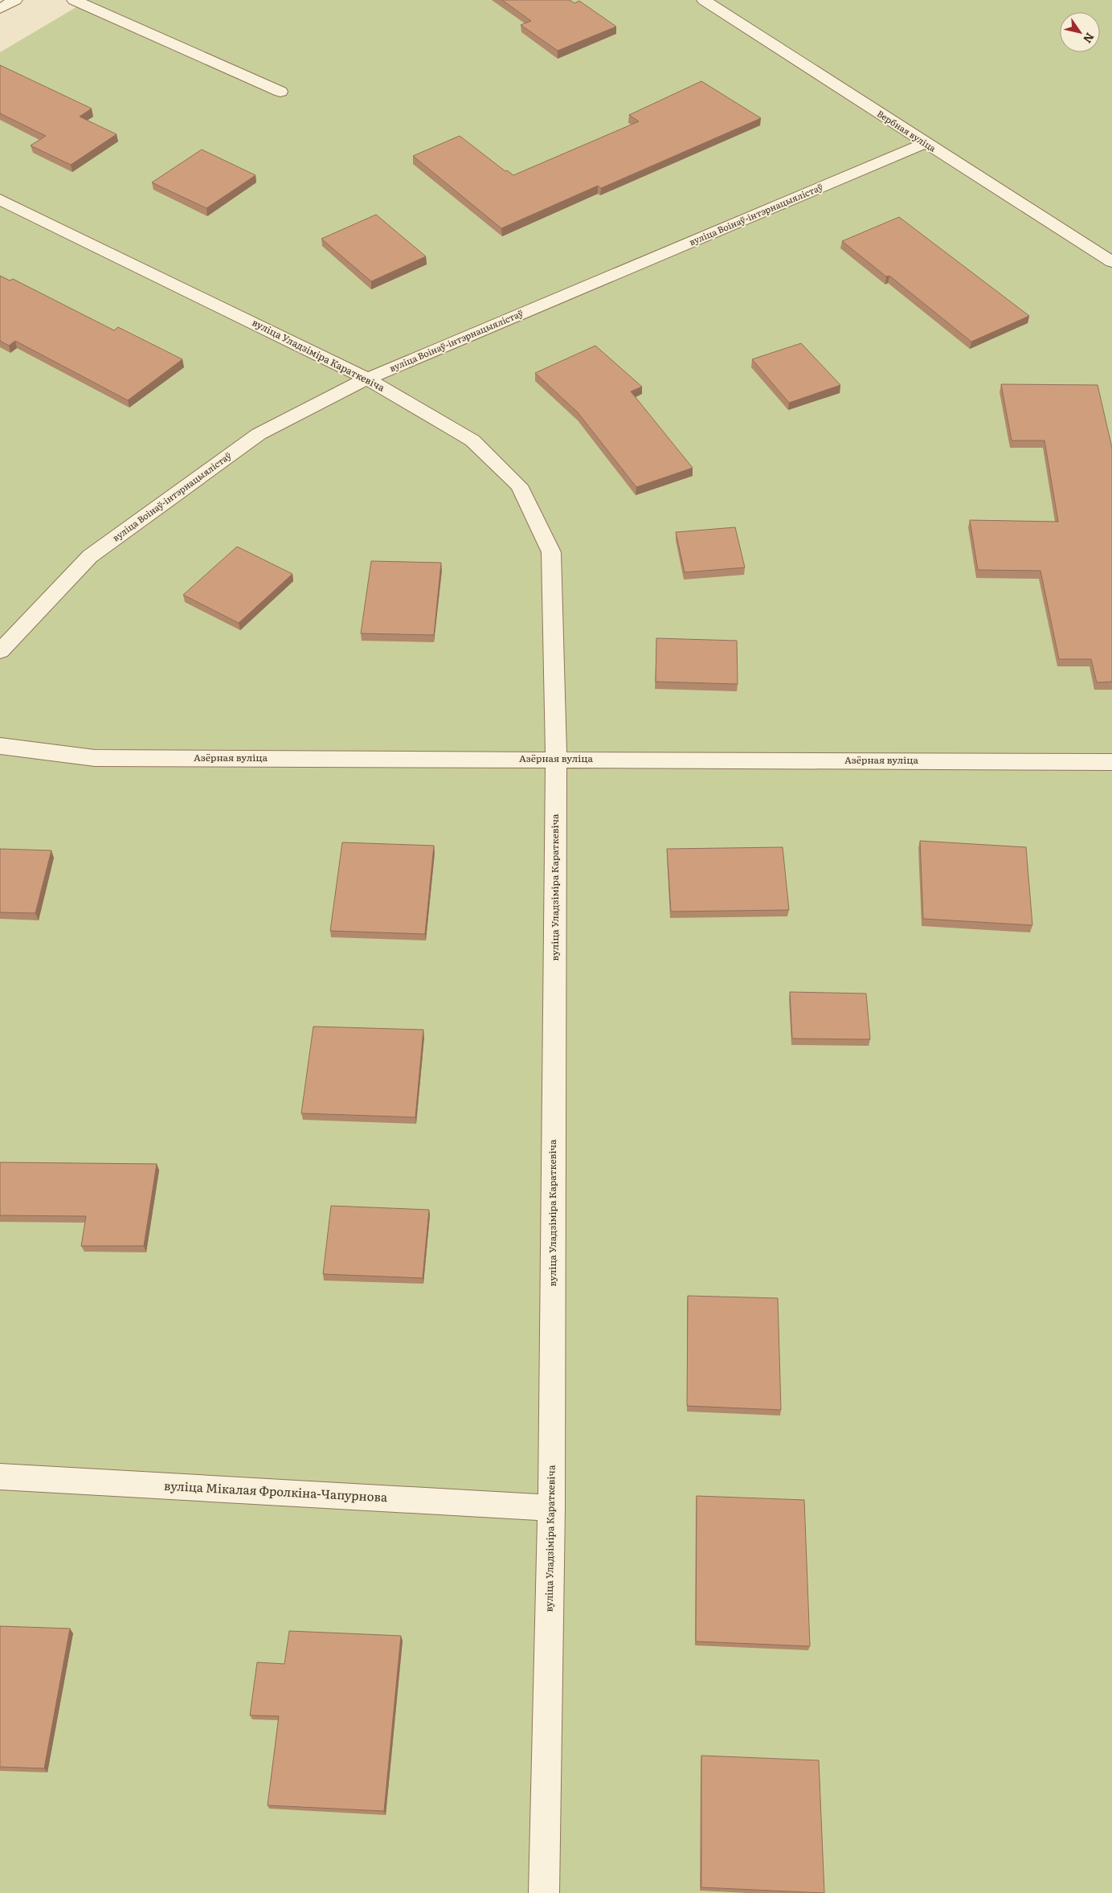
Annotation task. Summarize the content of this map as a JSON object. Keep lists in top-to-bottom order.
{
  "streets": {
    "street": [
      "Вербная вуліца",
      "вуліца Воінаў-інтэрнацыялістаў",
      "вуліца Уладзіміра Караткевіча",
      "Азёрная вуліца",
      "вуліца Мікалая Фролкіна-Чапурнова"
    ]
  },
  "crossings": [
    ["Вербная вуліца", "вуліца Воінаў-інтэрнацыялістаў"],
    ["вуліца Воінаў-інтэрнацыялістаў", "вуліца Уладзіміра Караткевіча"],
    ["вуліца Уладзіміра Караткевіча", "Азёрная вуліца"],
    ["вуліца Уладзіміра Караткевіча", "вуліца Мікалая Фролкіна-Чапурнова"]
  ],
  "north": "bottom right"
}
